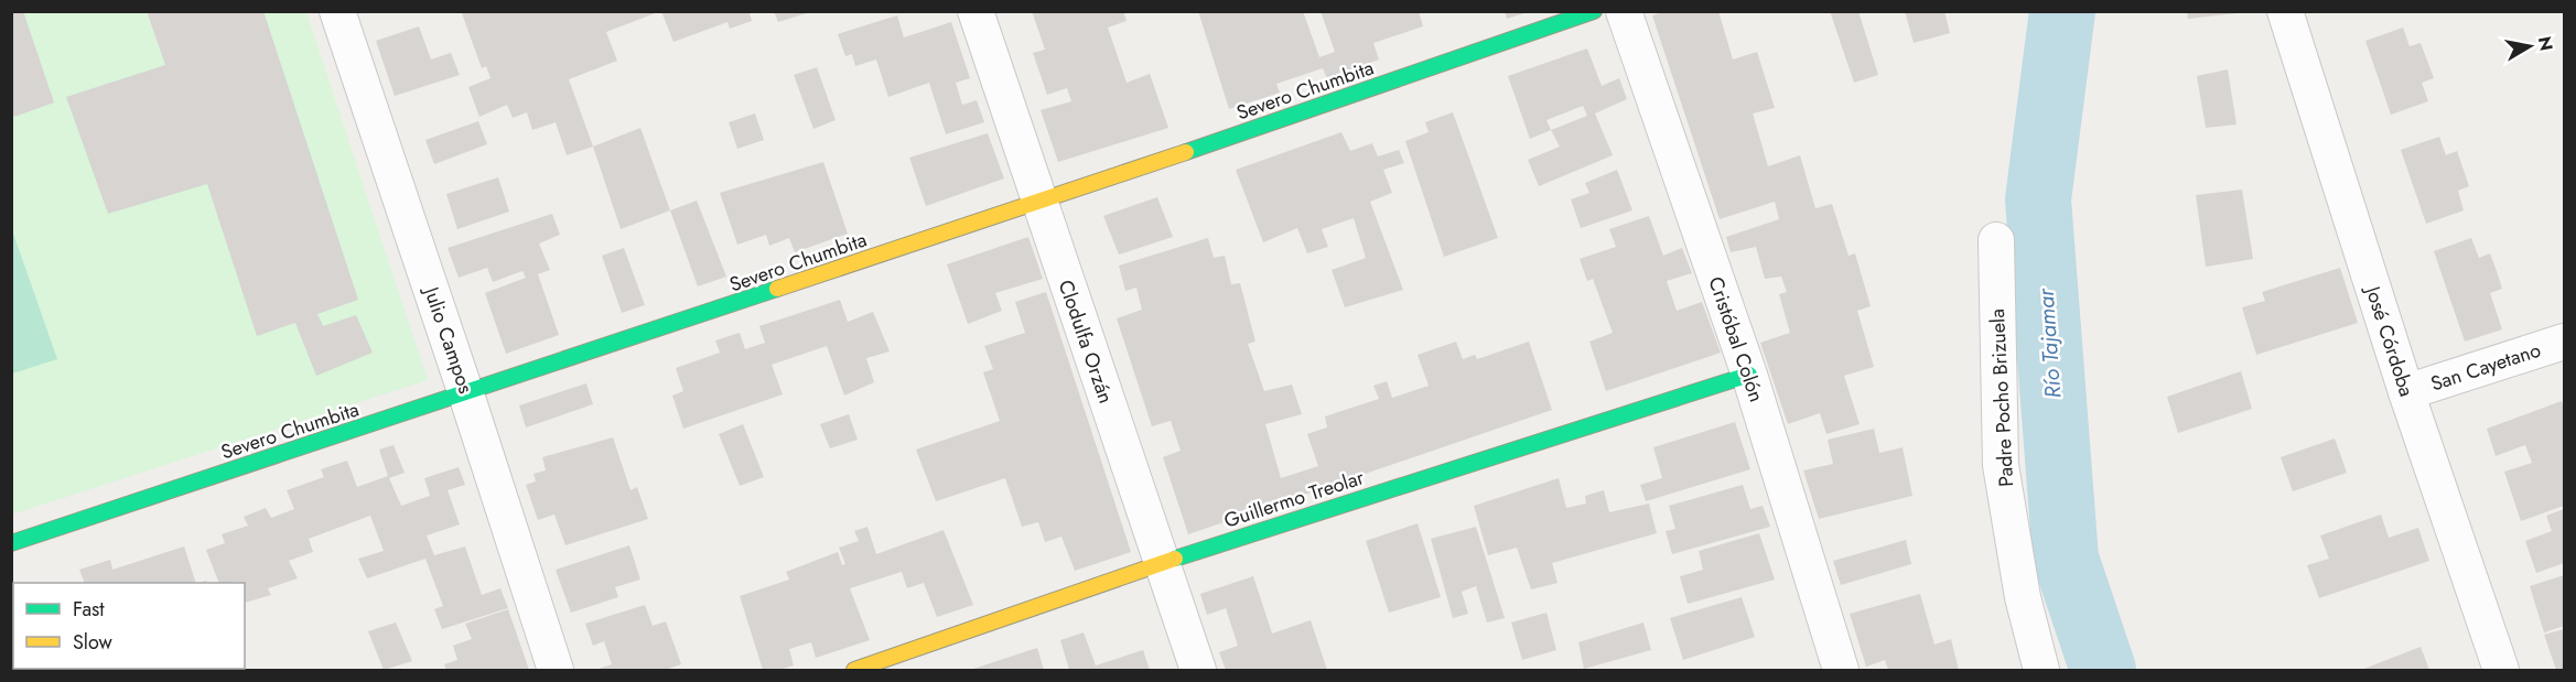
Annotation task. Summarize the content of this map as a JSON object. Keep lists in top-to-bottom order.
{
  "streets": {
    "street": [
      "Severo Chumbita",
      "Cristóbal Colón",
      "Julio Campos",
      "Clodulfa Orzán",
      "José Córdoba",
      "San Cayetano",
      "Padre Pocho Brizuela",
      "Guillermo Treolar"
    ]
  },
  "crossings": [
    ["Severo Chumbita", "Julio Campos"],
    ["Severo Chumbita", "Clodulfa Orzán"],
    ["Cristóbal Colón", "Guillermo Treolar"],
    ["Clodulfa Orzán", "Guillermo Treolar"],
    ["José Córdoba", "San Cayetano"]
  ],
  "water": ["Río Tajamar"],
  "legend": ["Fast", "Slow"],
  "north": "right"
}
